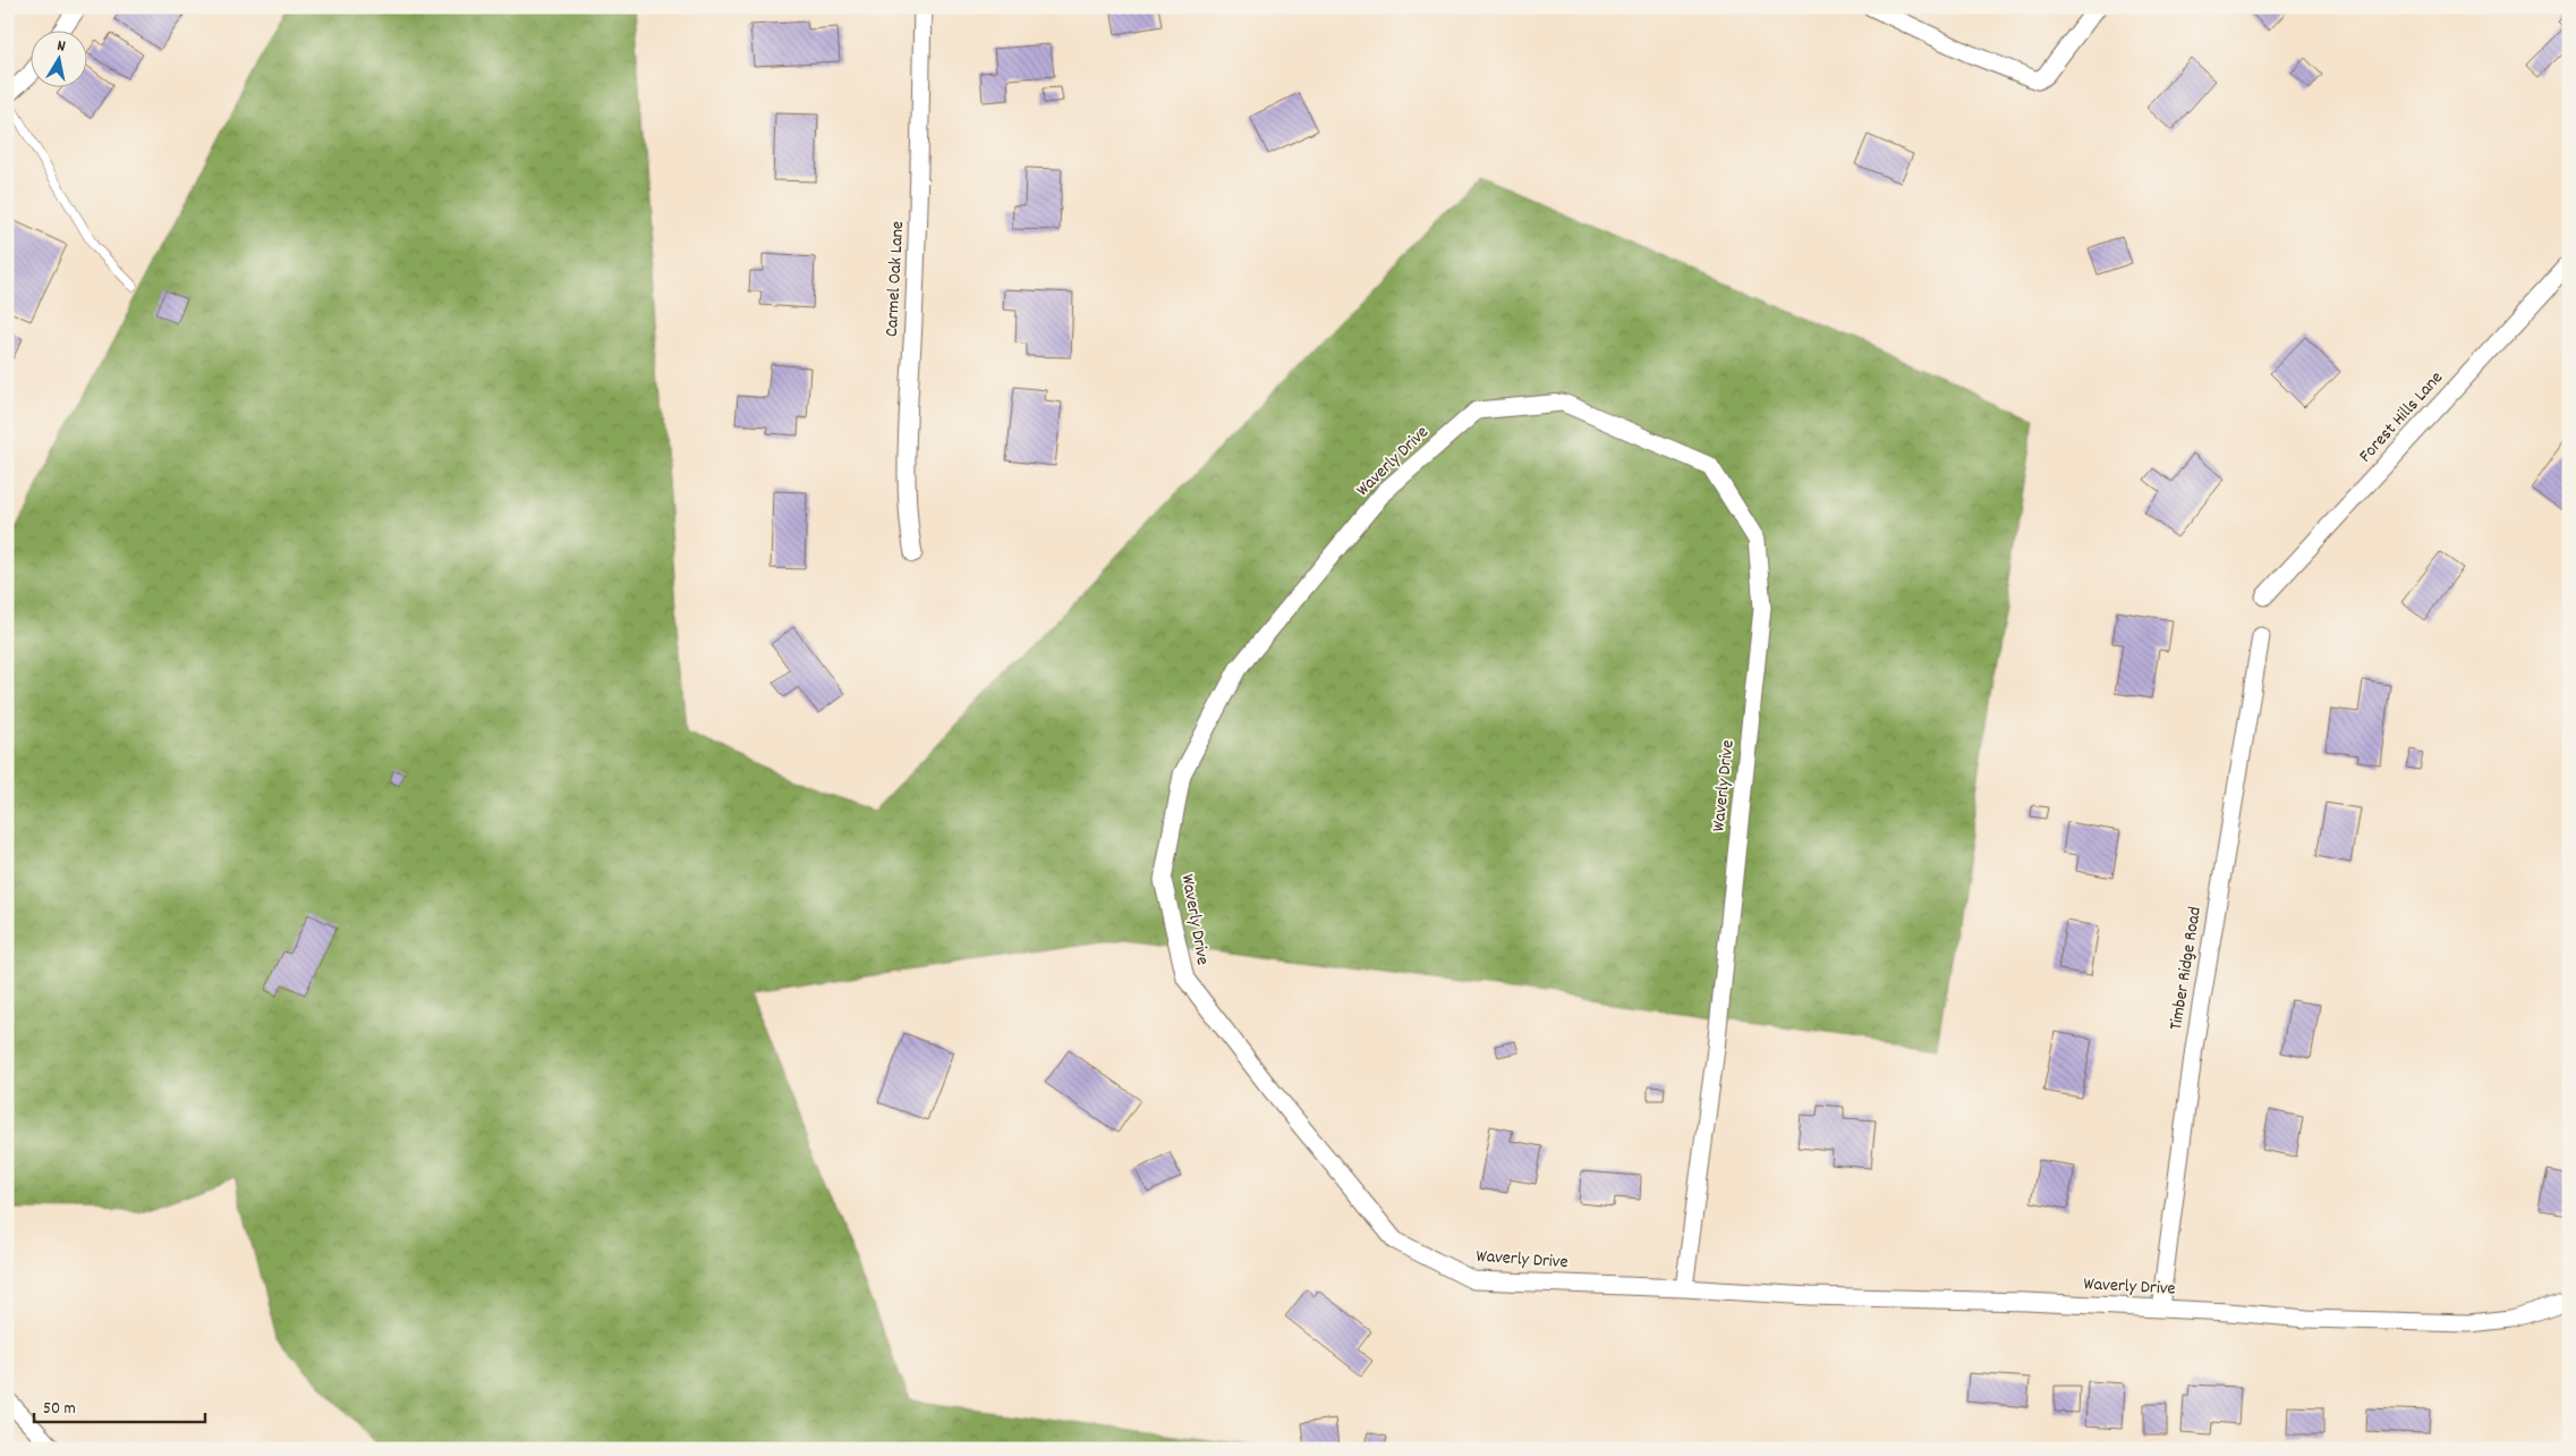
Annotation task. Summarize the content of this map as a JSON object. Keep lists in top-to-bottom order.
{
  "streets": {
    "street": [
      "Carmel Oak Lane",
      "Forest Hills Lane",
      "Waverly Drive",
      "Timber Ridge Road"
    ]
  },
  "crossings": [
    ["Waverly Drive", "Timber Ridge Road"]
  ],
  "scale_bar": "50 m",
  "north": "top"
}
